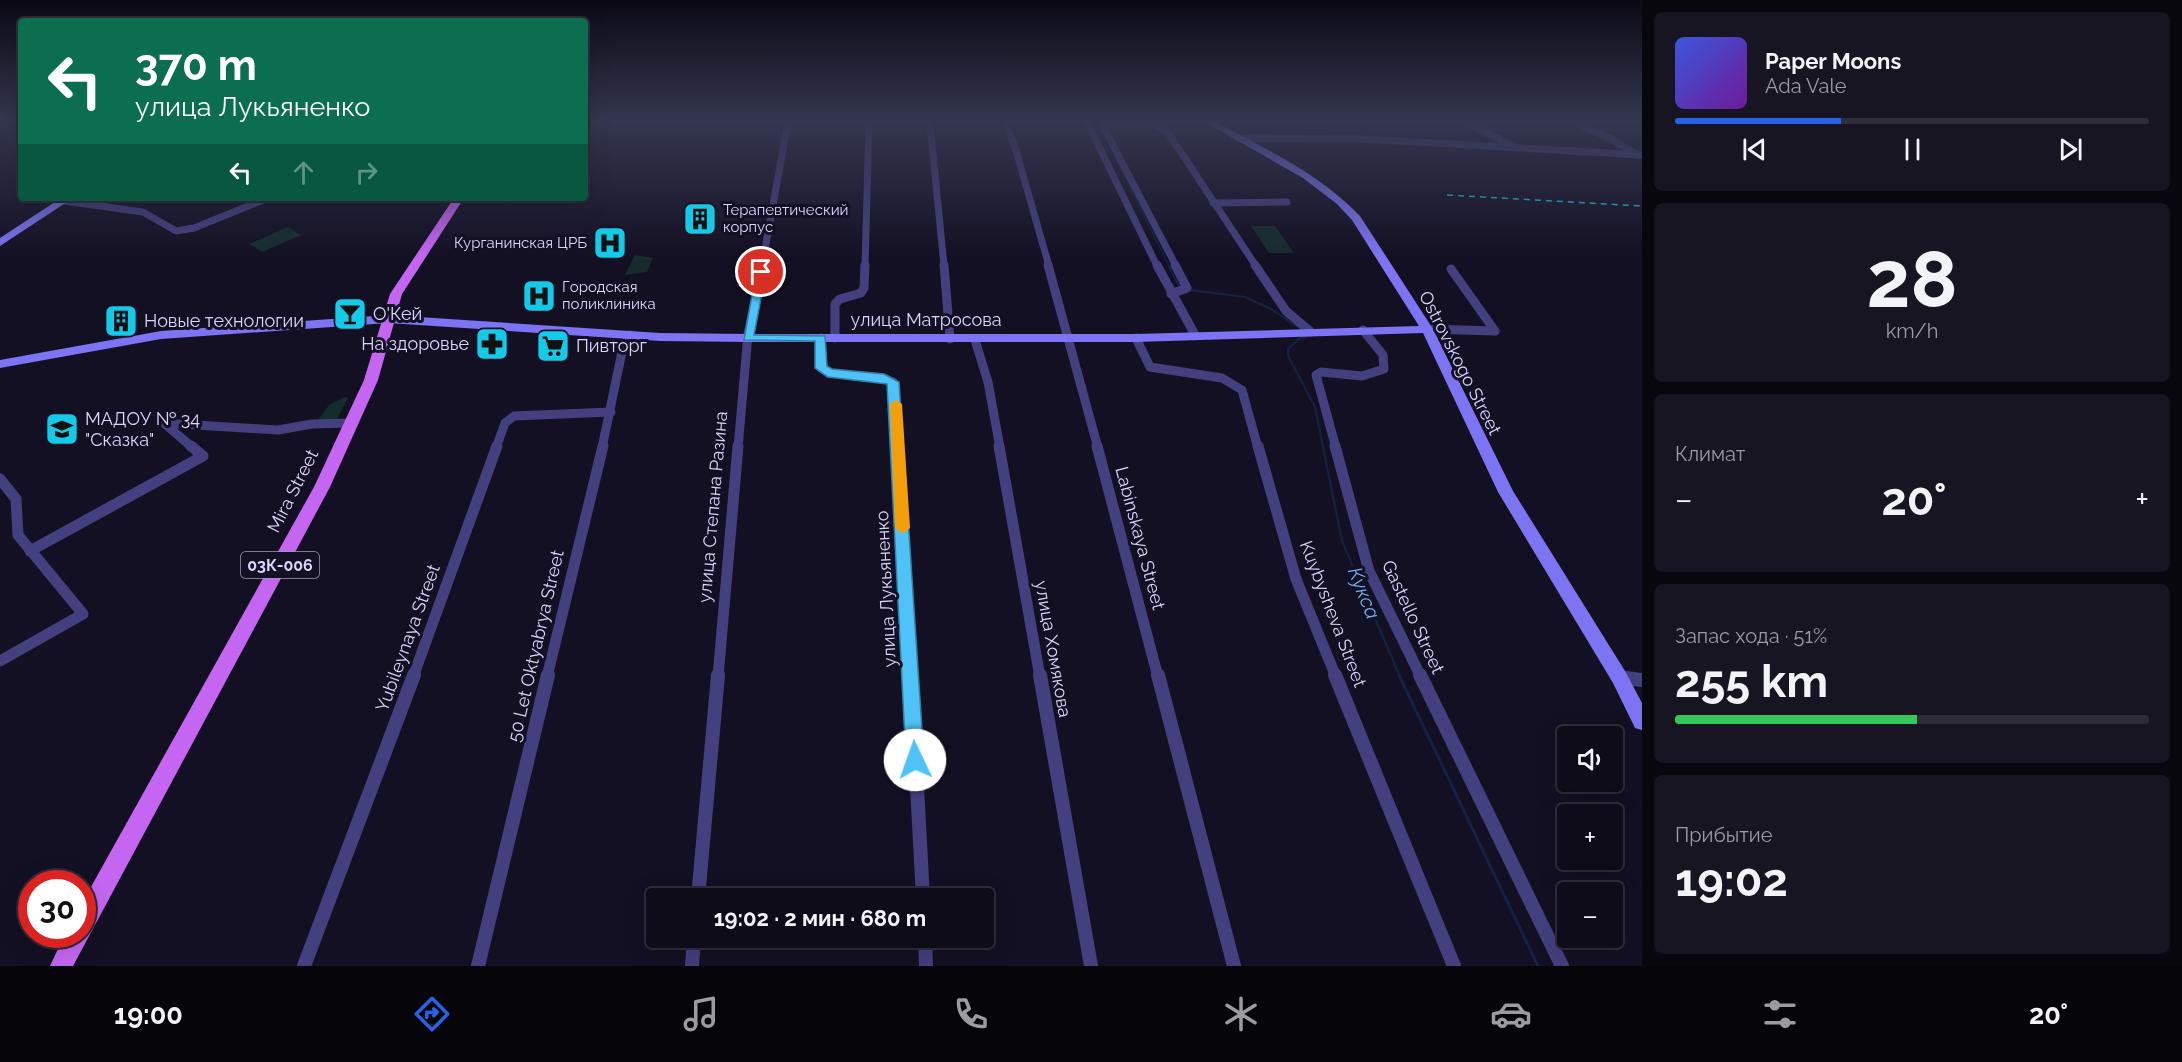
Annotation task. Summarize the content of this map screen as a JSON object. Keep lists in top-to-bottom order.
{
  "streets": {
    "main road": ["Mira Street", "03К-006"],
    "street": [
      "улица Матросова",
      "Ostrovskogo Street",
      "улица Степана Разина",
      "Labinskaya Street",
      "улица Лукьяненко",
      "Kuybysheva Street",
      "Gastello Street",
      "Yubileynaya Street",
      "50 Let Oktyabrya Street",
      "улица Хомякова"
    ]
  },
  "crossings": [
    ["улица Матросова", "Ostrovskogo Street"],
    ["улица Матросова", "Mira Street"],
    ["улица Матросова", "улица Степана Разина"],
    ["улица Матросова", "Labinskaya Street"],
    ["улица Матросова", "улица Лукьяненко"],
    ["улица Матросова", "Kuybysheva Street"],
    ["улица Матросова", "Gastello Street"],
    ["улица Матросова", "50 Let Oktyabrya Street"],
    ["улица Матросова", "улица Хомякова"],
    ["Yubileynaya Street", "50 Let Oktyabrya Street"]
  ],
  "water": ["Кукса"],
  "places": {
    "building": ["Терапевтический корпус", "Новые технологии"],
    "hospital": ["Курганинская ЦРБ", "Городская поликлиника"],
    "bar": ["О'Кей"],
    "pharmacy": ["На здоровье"],
    "supermarket": ["Пивторг"],
    "school or university": ["МАДОУ № 34 \"Сказка\""]
  },
  "page": {
    "turn": ["370 m", "улица Лукьяненко"],
    "song": ["Paper Moons", "Ada Vale"],
    "tile": [
      ["28", "km/h"],
      "Климат",
      ["Запас хода · 51%", "255 km"],
      ["Прибытие", "19:02"]
    ],
    "heat": ["−", "20°", "+"],
    "map_buttons": ["+", "−"],
    "limit": "30",
    "trip": "19:02 · 2 мин · 680 m",
    "tabs": ["19:00", "20°"]
  }
}
